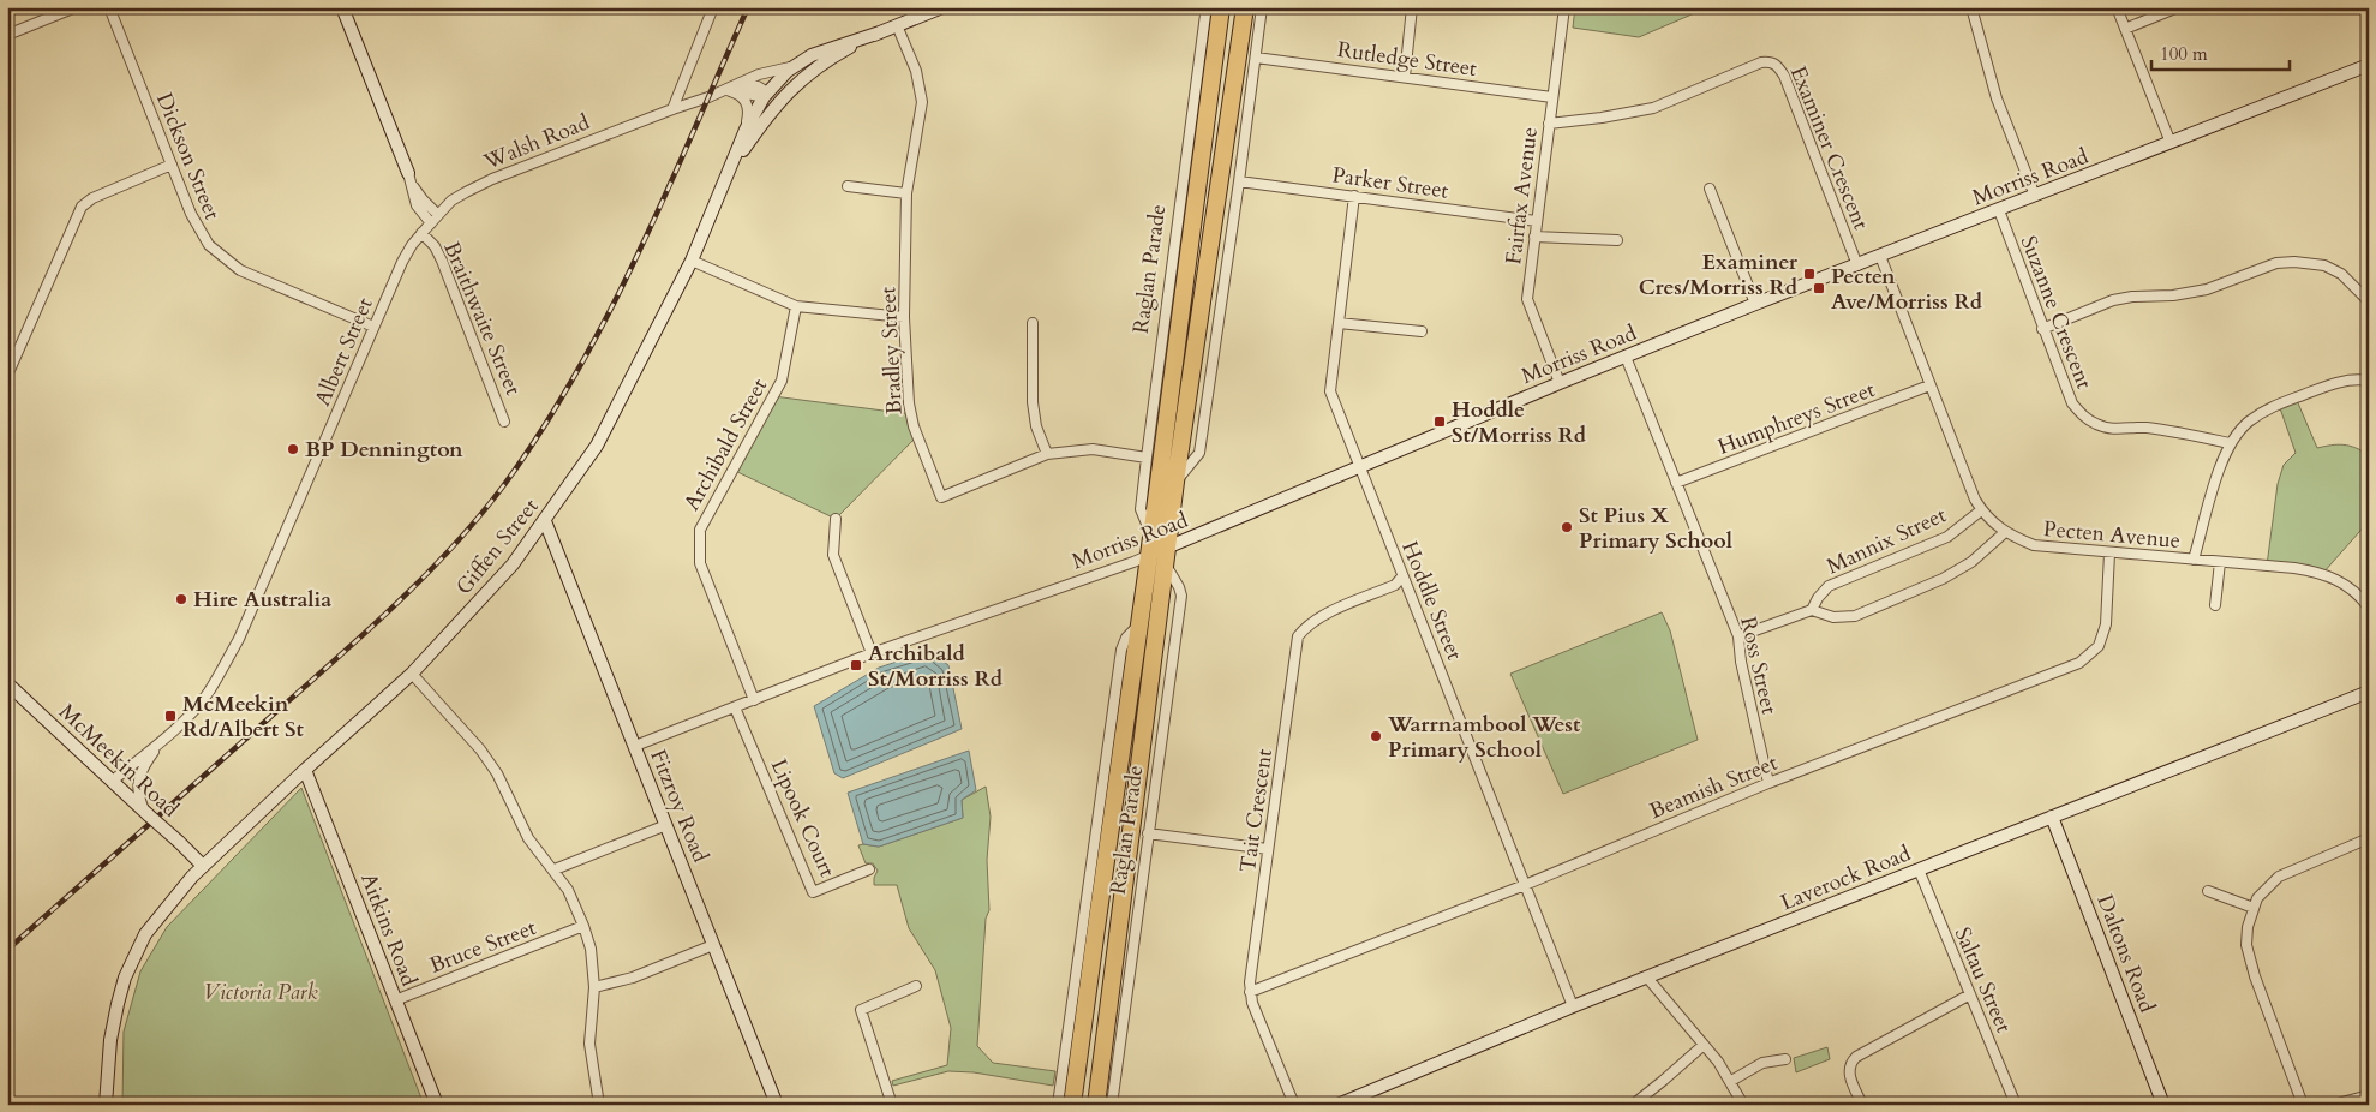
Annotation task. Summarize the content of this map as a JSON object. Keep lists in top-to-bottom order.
{
  "streets": {
    "highway": ["Raglan Parade"],
    "street": [
      "Rutledge Street",
      "Walsh Road",
      "Examiner Crescent",
      "Dickson Street",
      "Morriss Road",
      "Parker Street",
      "Fairfax Avenue",
      "Suzanne Crescent",
      "Braithwaite Street",
      "Bradley Street",
      "Albert Street",
      "Humphreys Street",
      "Archibald Street",
      "Pecten Avenue",
      "Mannix Street",
      "Giffen Street",
      "Hoddle Street",
      "Ross Street",
      "McMeekin Road",
      "Beamish Street",
      "Fitzroy Road",
      "Tait Crescent",
      "Lipook Court",
      "Laverock Road",
      "Aitkins Road",
      "Bruce Street",
      "Daltons Road",
      "Saltau Street"
    ]
  },
  "crossings": [
    ["Rutledge Street", "Fairfax Avenue"],
    ["Walsh Road", "Braithwaite Street"],
    ["Walsh Road", "Bradley Street"],
    ["Walsh Road", "Albert Street"],
    ["Walsh Road", "Giffen Street"],
    ["Examiner Crescent", "Morriss Road"],
    ["Examiner Crescent", "Fairfax Avenue"],
    ["Dickson Street", "Albert Street"],
    ["Morriss Road", "Fairfax Avenue"],
    ["Morriss Road", "Raglan Parade"],
    ["Morriss Road", "Suzanne Crescent"],
    ["Morriss Road", "Archibald Street"],
    ["Morriss Road", "Pecten Avenue"],
    ["Morriss Road", "Hoddle Street"],
    ["Morriss Road", "Ross Street"],
    ["Morriss Road", "Fitzroy Road"],
    ["Morriss Road", "Lipook Court"],
    ["Parker Street", "Fairfax Avenue"],
    ["Parker Street", "Hoddle Street"],
    ["Raglan Parade", "Bradley Street"],
    ["Braithwaite Street", "Albert Street"],
    ["Albert Street", "McMeekin Road"],
    ["Humphreys Street", "Pecten Avenue"],
    ["Humphreys Street", "Ross Street"],
    ["Pecten Avenue", "Mannix Street"],
    ["Pecten Avenue", "Beamish Street"],
    ["Giffen Street", "McMeekin Road"],
    ["Giffen Street", "Fitzroy Road"],
    ["Giffen Street", "Aitkins Road"],
    ["Hoddle Street", "Beamish Street"],
    ["Hoddle Street", "Tait Crescent"],
    ["Hoddle Street", "Laverock Road"],
    ["Ross Street", "Beamish Street"],
    ["Beamish Street", "Tait Crescent"],
    ["Laverock Road", "Daltons Road"],
    ["Laverock Road", "Saltau Street"],
    ["Aitkins Road", "Bruce Street"]
  ],
  "parks": ["Victoria Park"],
  "places": {
    "transit": [
      "Examiner Cres/Morriss Rd",
      "Pecten Ave/Morriss Rd",
      "Hoddle St/Morriss Rd",
      "Archibald St/Morriss Rd",
      "McMeekin Rd/Albert St"
    ],
    "other": [
      "BP Dennington",
      "St Pius X Primary School",
      "Hire Australia",
      "Warrnambool West Primary School"
    ]
  },
  "scale_bar": "100 m"
}
